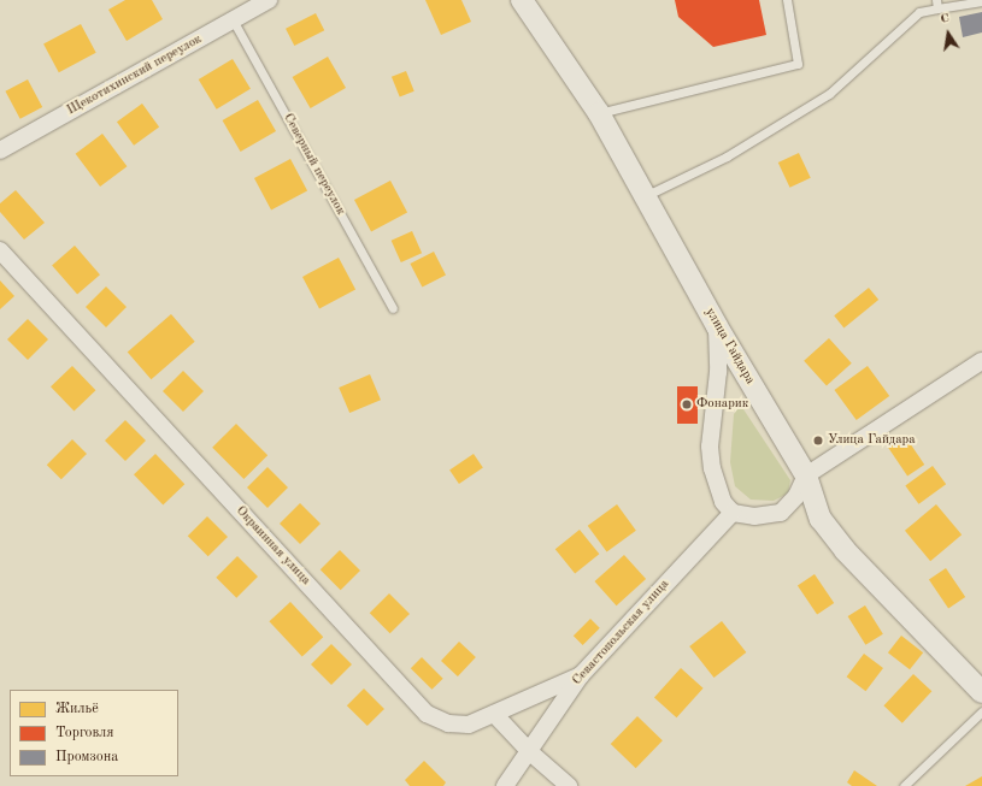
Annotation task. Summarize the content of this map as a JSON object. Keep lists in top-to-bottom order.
{
  "streets": {
    "street": [
      "Щекотихинский переулок",
      "улица Гайдара",
      "Окраинная улица",
      "Севастопольская улица"
    ],
    "lane": ["Северный переулок"]
  },
  "crossings": [
    ["Щекотихинский переулок", "Северный переулок"],
    ["Окраинная улица", "Севастопольская улица"]
  ],
  "places": ["Фонарик", "Улица Гайдара"],
  "legend": ["Жильё", "Торговля", "Промзона"],
  "north": "top"
}
